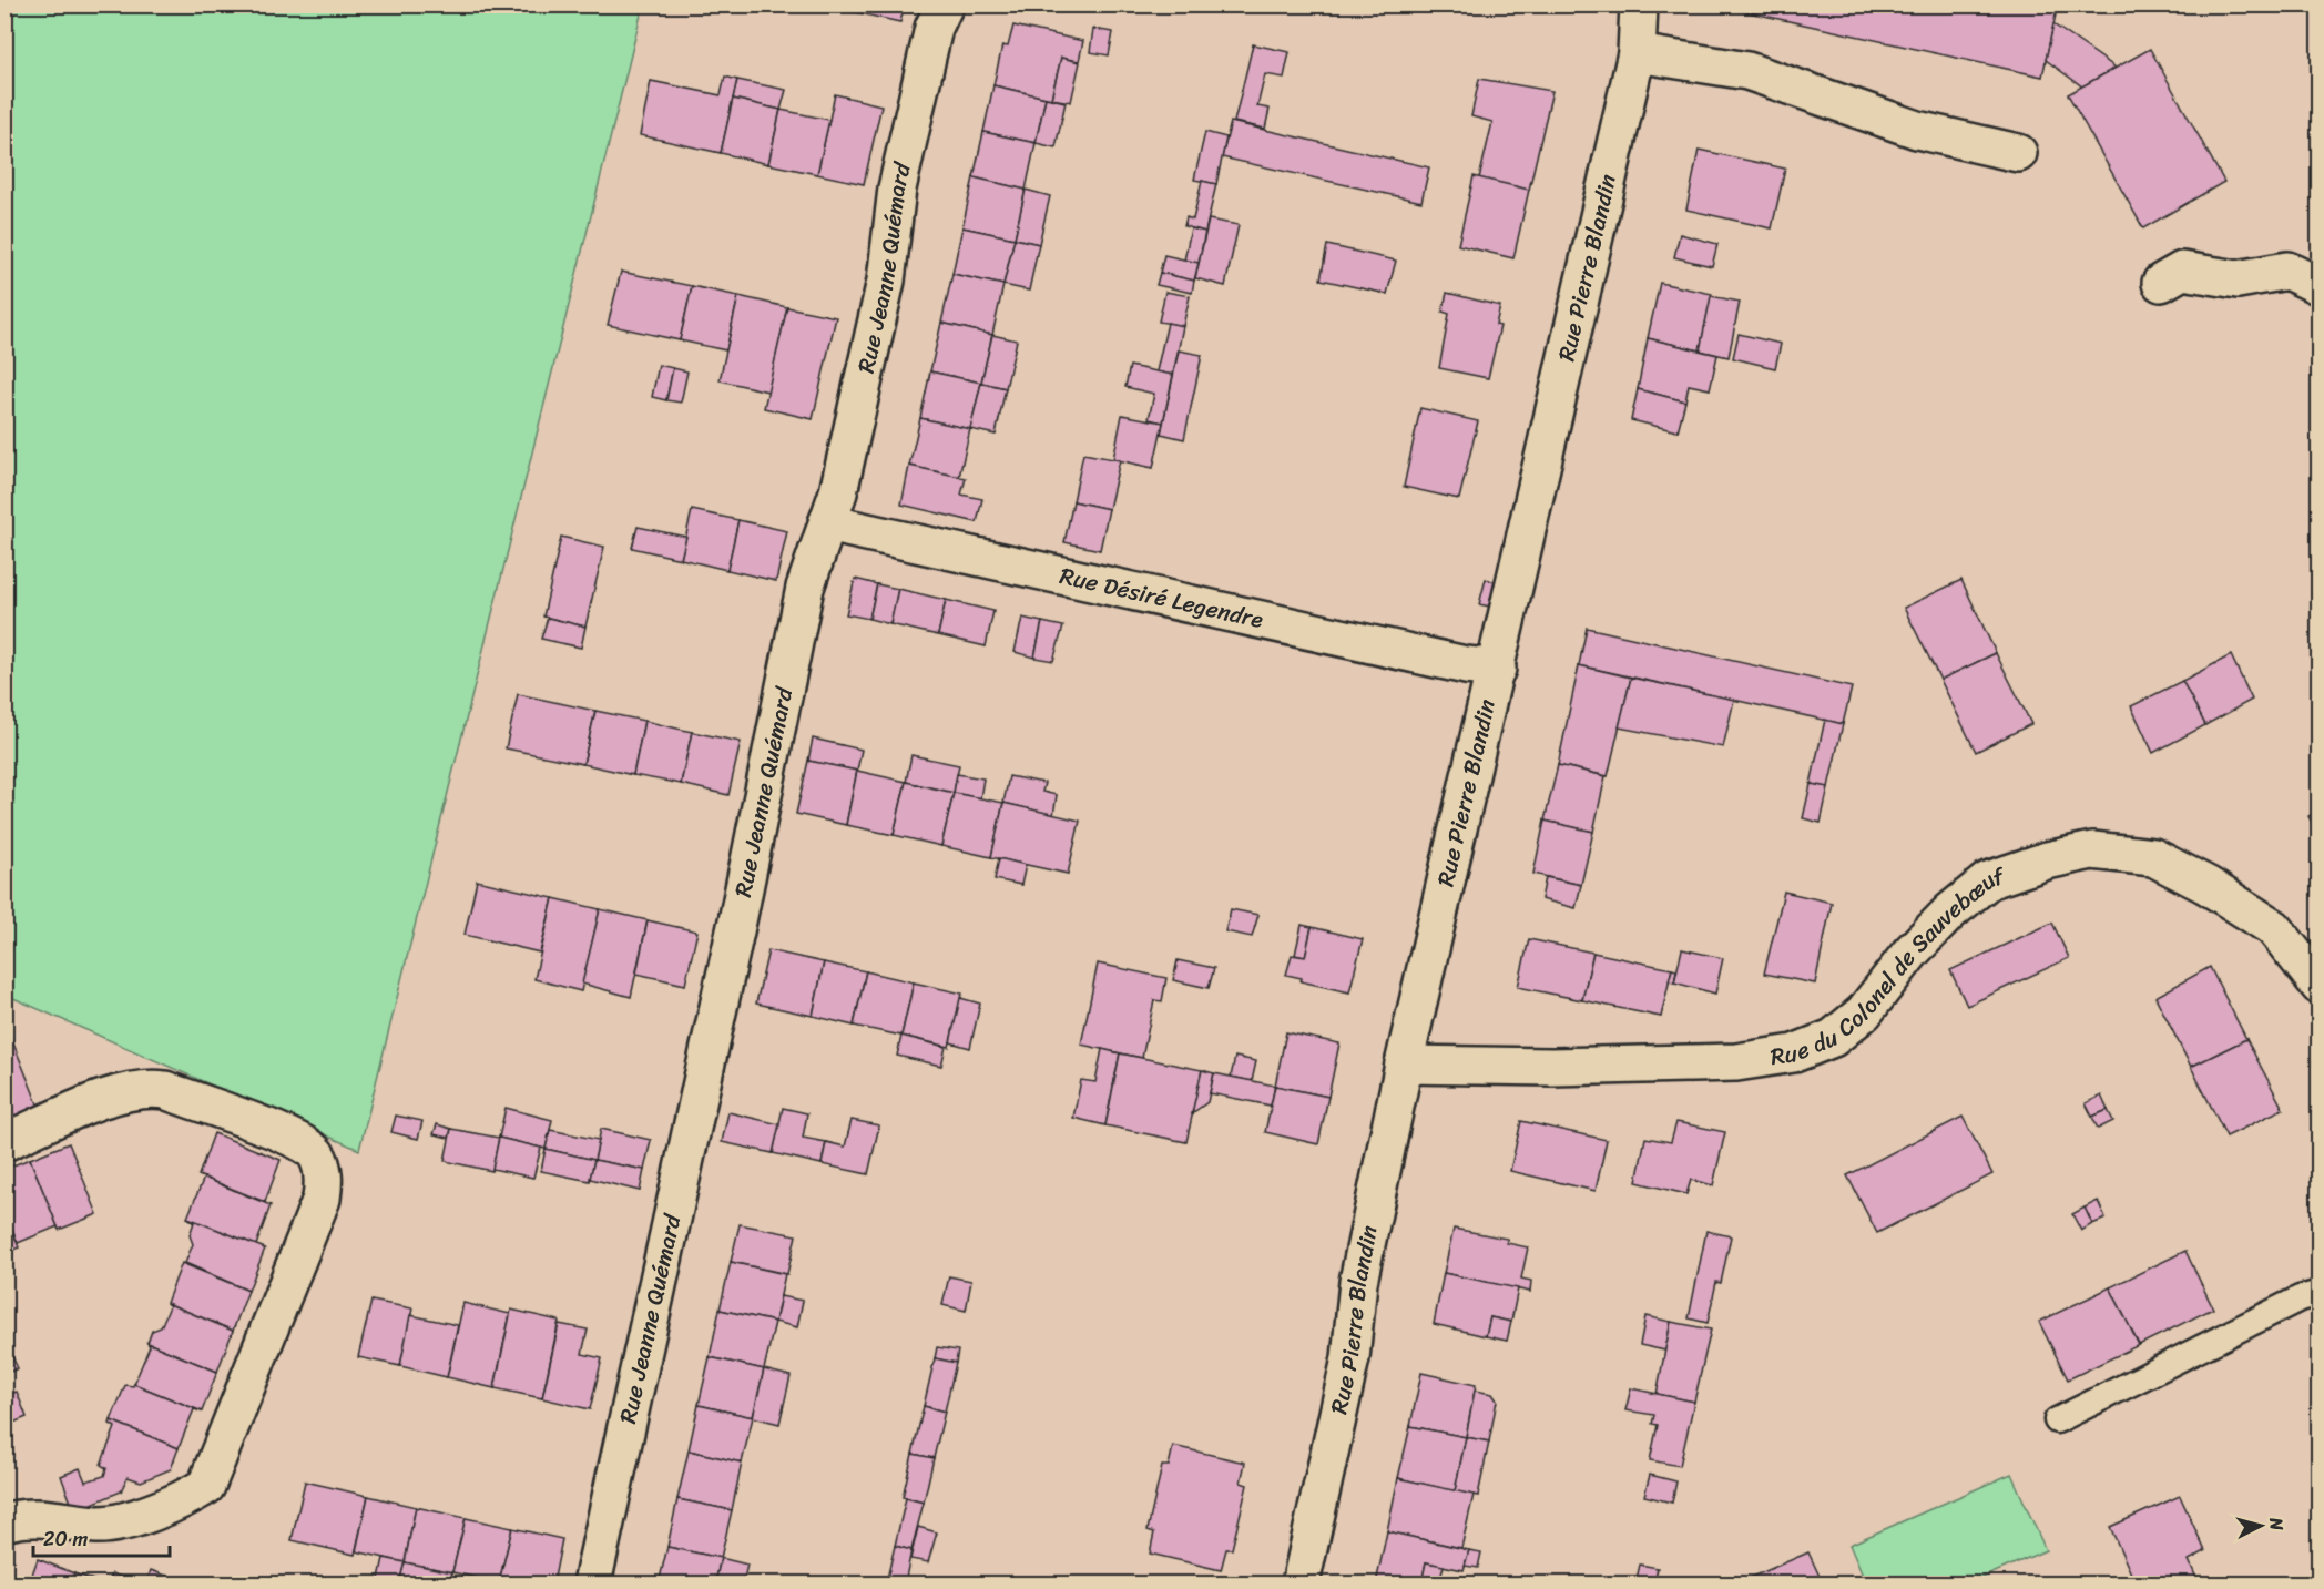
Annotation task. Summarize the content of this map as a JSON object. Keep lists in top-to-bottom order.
{
  "streets": {
    "street": [
      "Rue Jeanne Quémard",
      "Rue Pierre Blandin",
      "Rue Désiré Legendre",
      "Rue du Colonel de Sauvebœuf"
    ]
  },
  "crossings": [
    ["Rue Jeanne Quémard", "Rue Désiré Legendre"],
    ["Rue Pierre Blandin", "Rue Désiré Legendre"],
    ["Rue Pierre Blandin", "Rue du Colonel de Sauvebœuf"]
  ],
  "scale_bar": "20 m",
  "north": "right"
}
